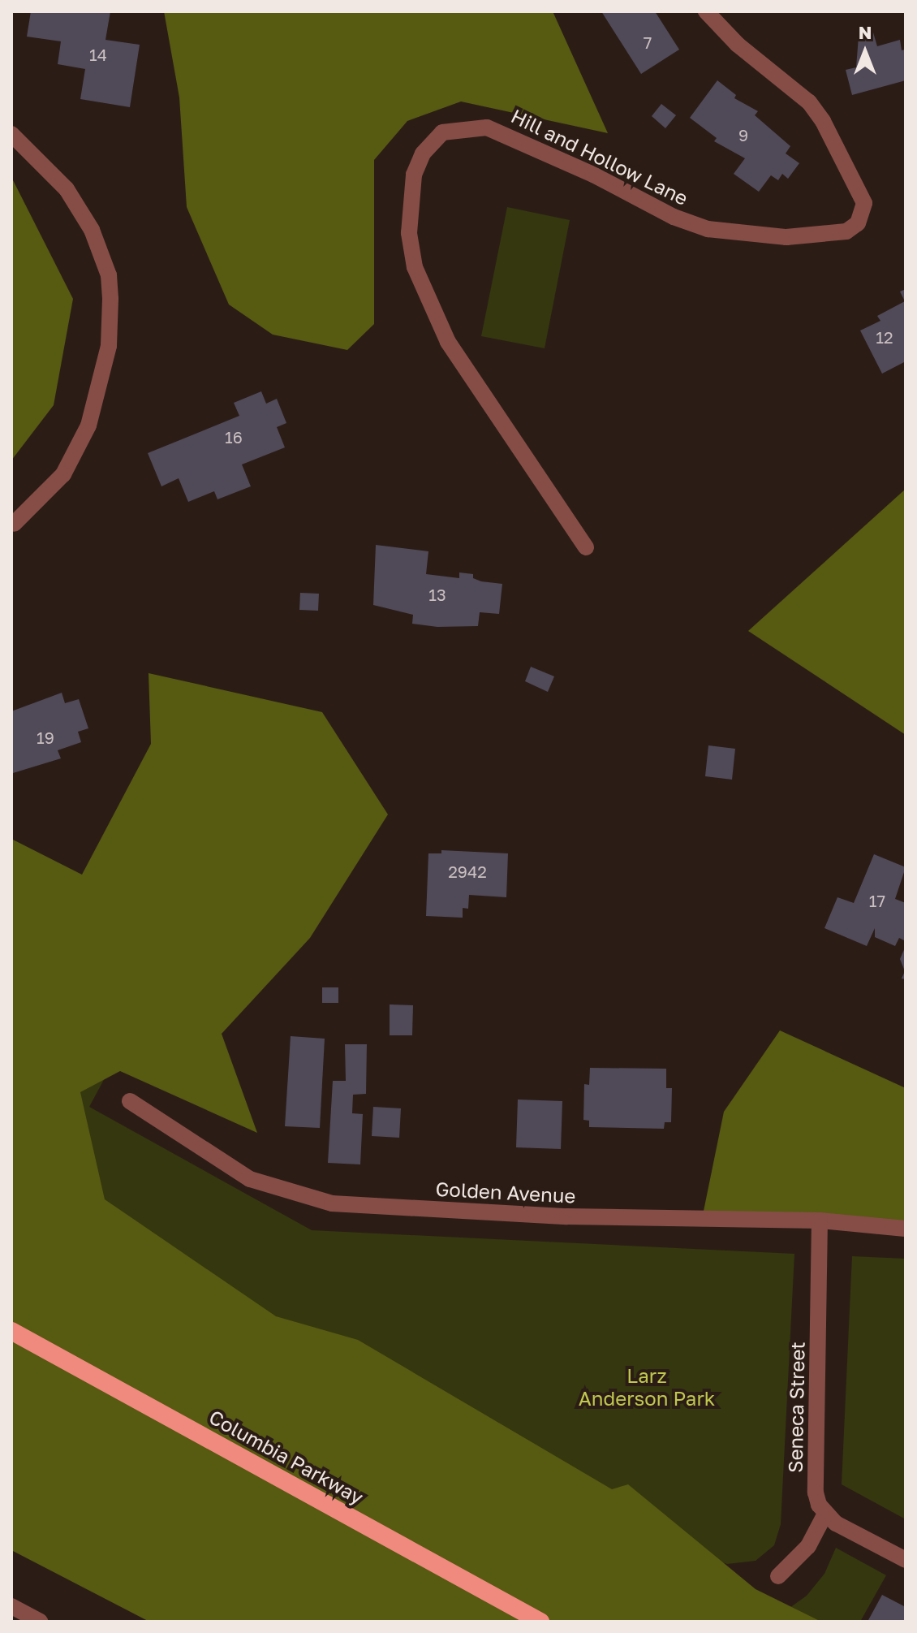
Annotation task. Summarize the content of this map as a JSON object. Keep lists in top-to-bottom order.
{
  "streets": {
    "highway": ["Columbia Parkway"],
    "street": ["Hill and Hollow Lane", "Golden Avenue", "Seneca Street"]
  },
  "crossings": [
    ["Golden Avenue", "Seneca Street"]
  ],
  "parks": ["Larz Anderson Park"],
  "house_numbers": [
    "7",
    "14",
    "9",
    "12",
    "16",
    "13",
    "19",
    "2942",
    "17"
  ],
  "north": "top"
}
